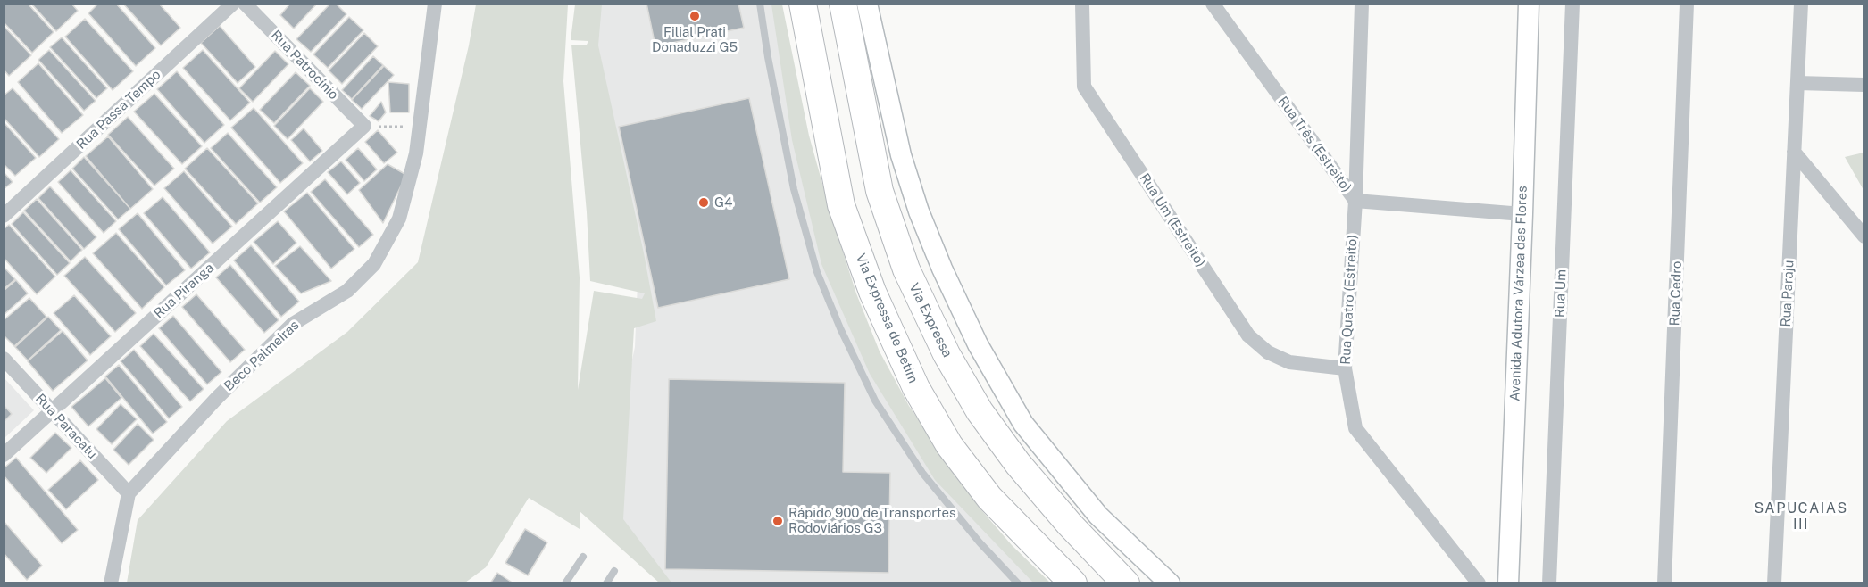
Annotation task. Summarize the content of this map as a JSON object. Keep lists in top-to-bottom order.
{
  "streets": {
    "highway": ["Via Expressa de Betim", "Via Expressa"],
    "street": [
      "Rua Patrocínio",
      "Rua Passa Tempo",
      "Rua Três (Estreito)",
      "Rua Um (Estreito)",
      "Rua Piranga",
      "Avenida Adutora Várzea das Flores",
      "Rua Um",
      "Rua Cedro",
      "Rua Paraju",
      "Rua Quatro (Estreito)",
      "Beco Palmeiras",
      "Rua Paracatu"
    ]
  },
  "crossings": [
    ["Rua Patrocínio", "Rua Piranga"],
    ["Rua Três (Estreito)", "Avenida Adutora Várzea das Flores"],
    ["Rua Três (Estreito)", "Rua Quatro (Estreito)"],
    ["Rua Um (Estreito)", "Rua Quatro (Estreito)"],
    ["Rua Piranga", "Rua Paracatu"],
    ["Beco Palmeiras", "Rua Paracatu"]
  ],
  "districts": ["SAPUCAIAS III"],
  "places": ["Filial Prati Donaduzzi G5", "G4", "Rápido 900 de Transportes Rodoviários G3"]
}
